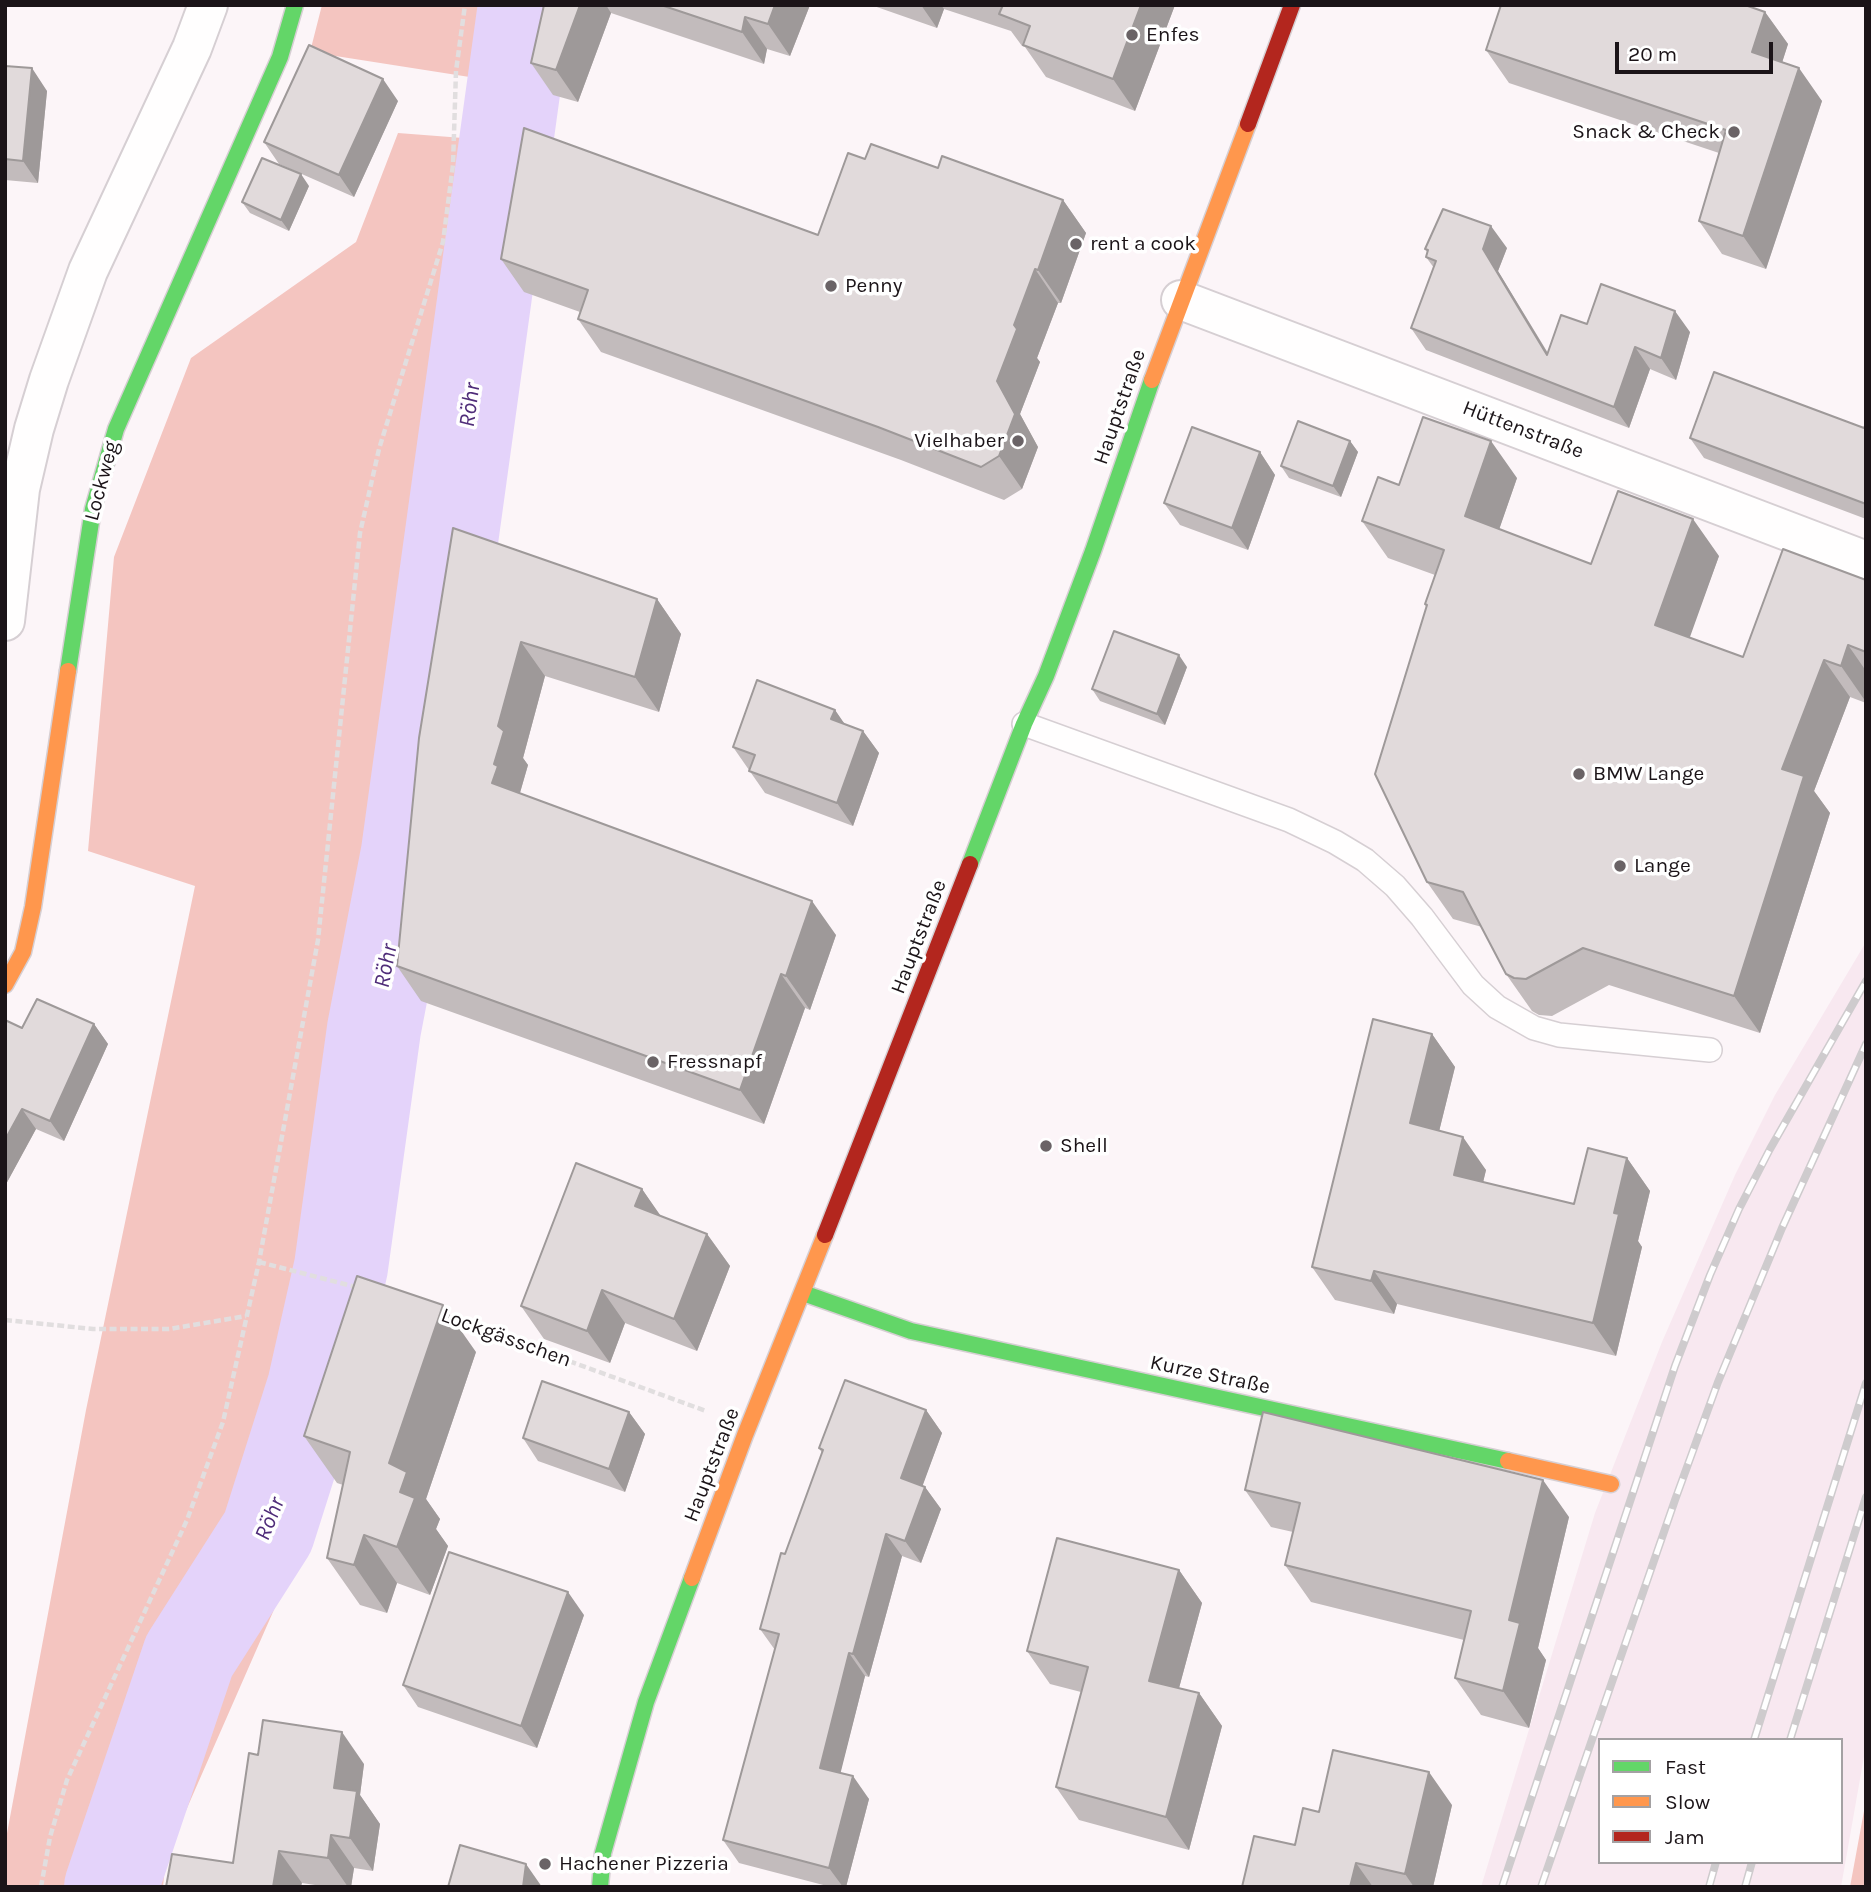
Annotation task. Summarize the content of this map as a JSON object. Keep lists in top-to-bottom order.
{
  "streets": {
    "main road": ["Hauptstraße", "Lockweg", "Kurze Straße"],
    "street": ["Hüttenstraße"],
    "path": ["Lockgässchen"]
  },
  "crossings": [
    ["Hauptstraße", "Hüttenstraße"],
    ["Hauptstraße", "Lockgässchen"],
    ["Hauptstraße", "Kurze Straße"]
  ],
  "water": ["Röhr"],
  "places": [
    "Enfes",
    "Snack & Check",
    "rent a cook",
    "Penny",
    "Vielhaber",
    "BMW Lange",
    "Lange",
    "Fressnapf",
    "Shell",
    "Hachener Pizzeria"
  ],
  "legend": ["Fast", "Slow", "Jam"],
  "scale_bar": "20 m"
}
